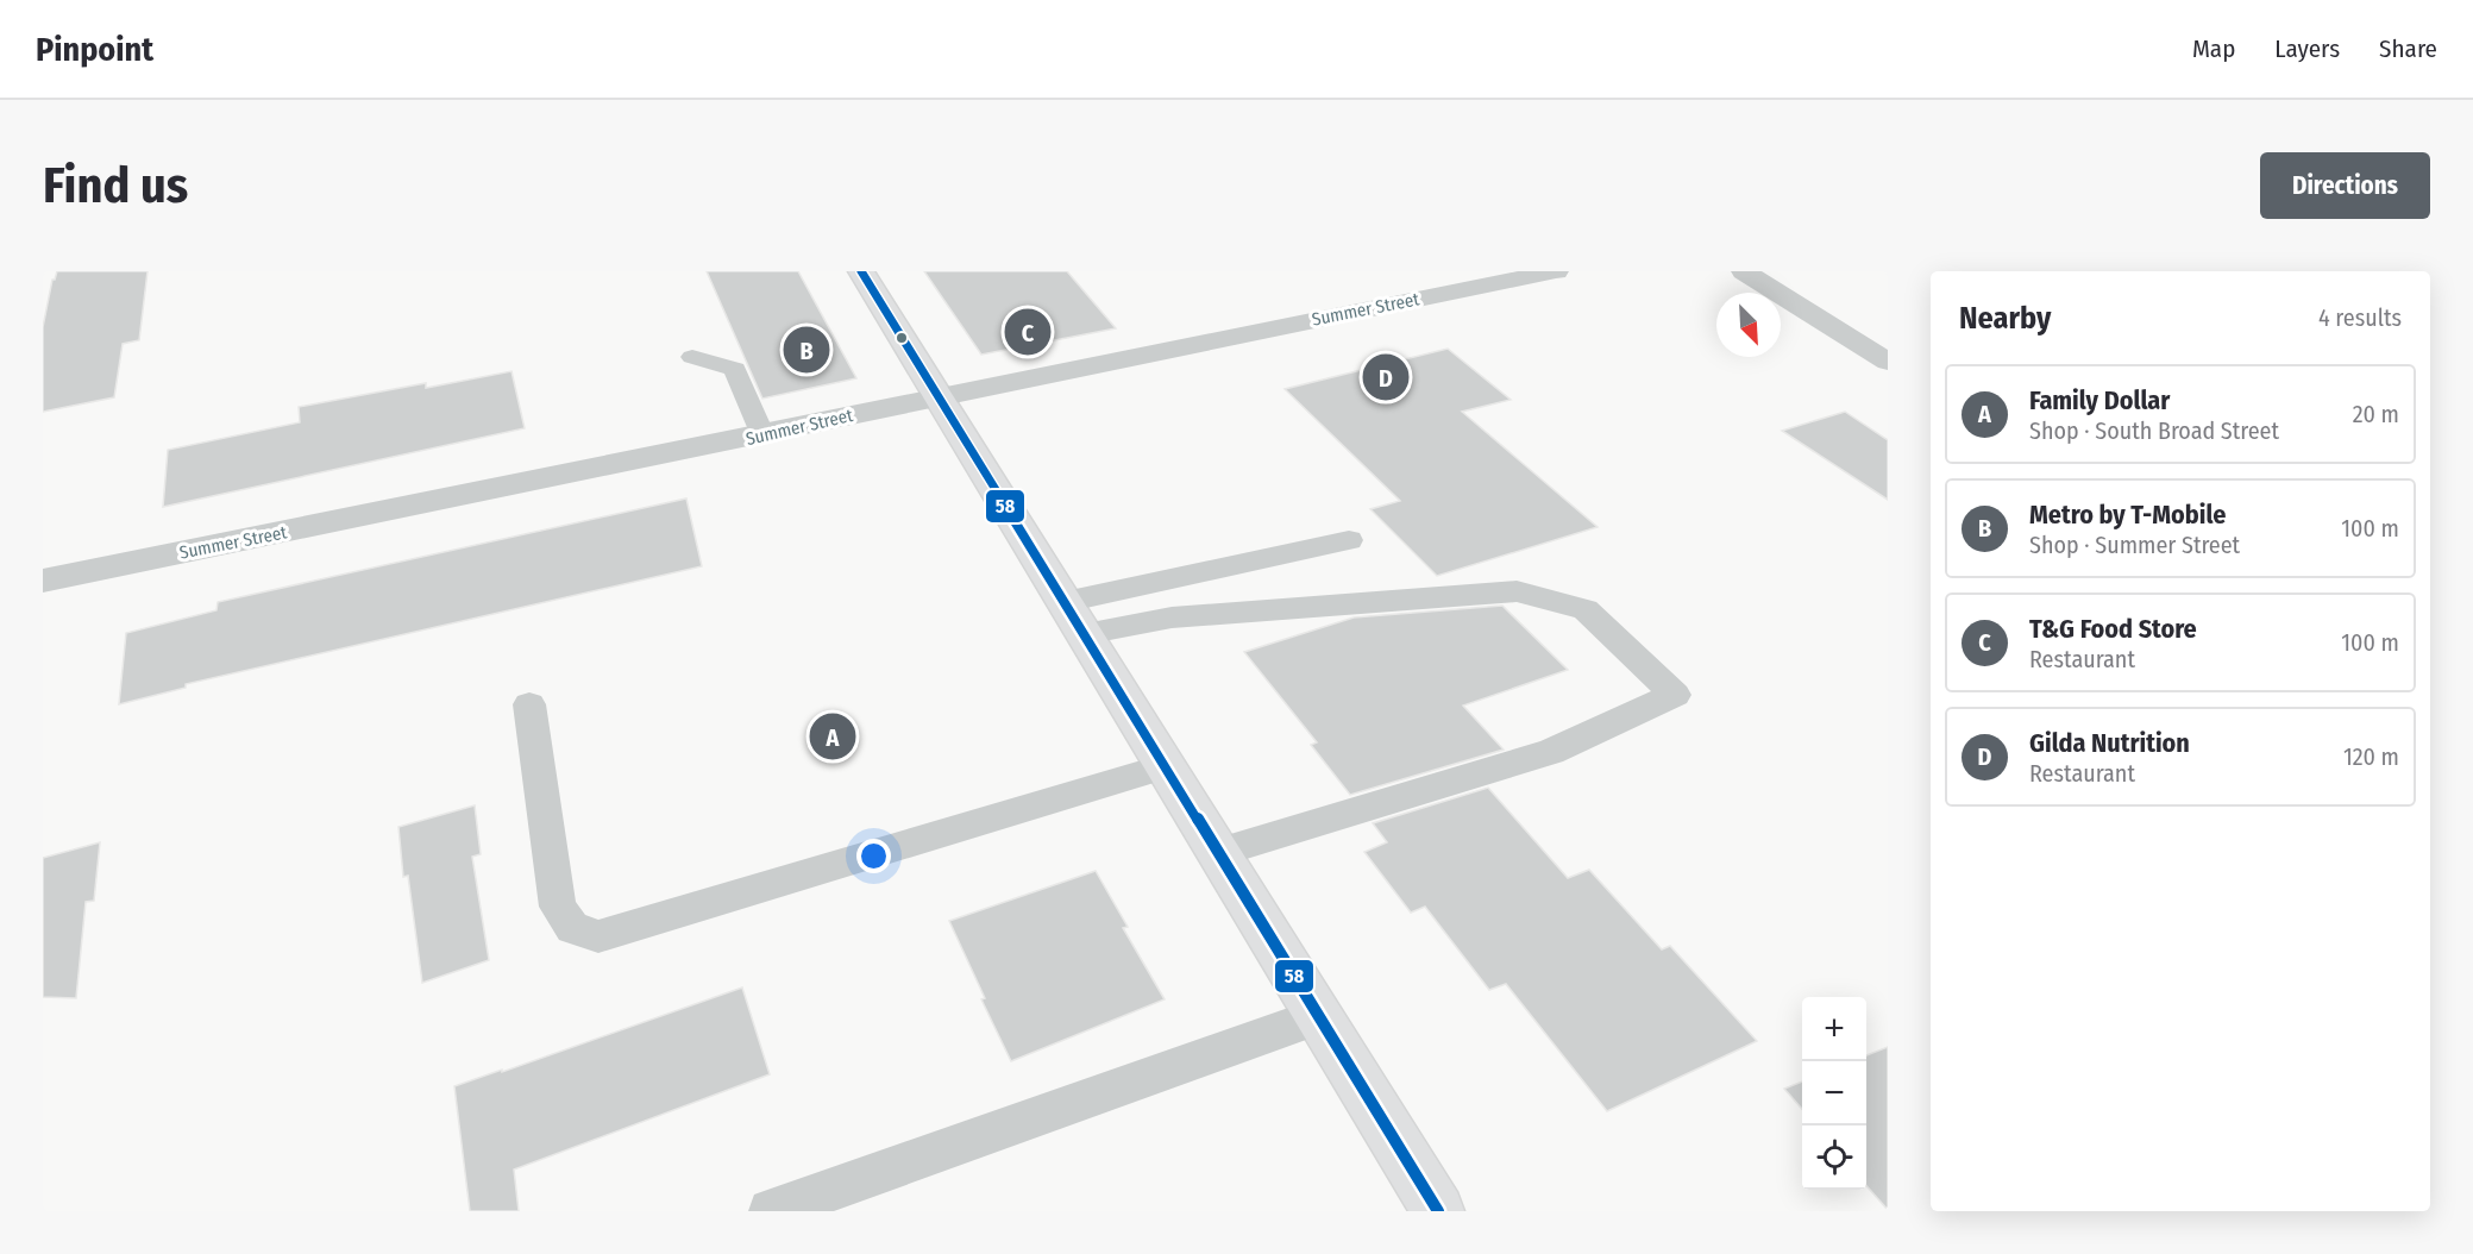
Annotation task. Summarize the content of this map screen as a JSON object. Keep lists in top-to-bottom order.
{
  "streets": {
    "street": ["Summer Street"]
  },
  "lines": ["transit line 58"],
  "north": "bottom right",
  "page": {
    "header": "Pinpoint",
    "nav": ["Map", "Layers", "Share"],
    "buttons": "Directions",
    "title": "Find us",
    "heading": ["Nearby", "4 results"],
    "pins": [
      "C",
      "B",
      "D",
      "A"
    ],
    "list": [
      {
        "mark": "A",
        "name": "Family Dollar",
        "note": "Shop · South Broad Street",
        "value": "20 m"
      },
      {
        "mark": "B",
        "name": "Metro by T-Mobile",
        "note": "Shop · Summer Street",
        "value": "100 m"
      },
      {
        "mark": "C",
        "name": "T&G Food Store",
        "note": "Restaurant",
        "value": "100 m"
      },
      {
        "mark": "D",
        "name": "Gilda Nutrition",
        "note": "Restaurant",
        "value": "120 m"
      }
    ],
    "map_buttons": ["+", "−"]
  }
}
